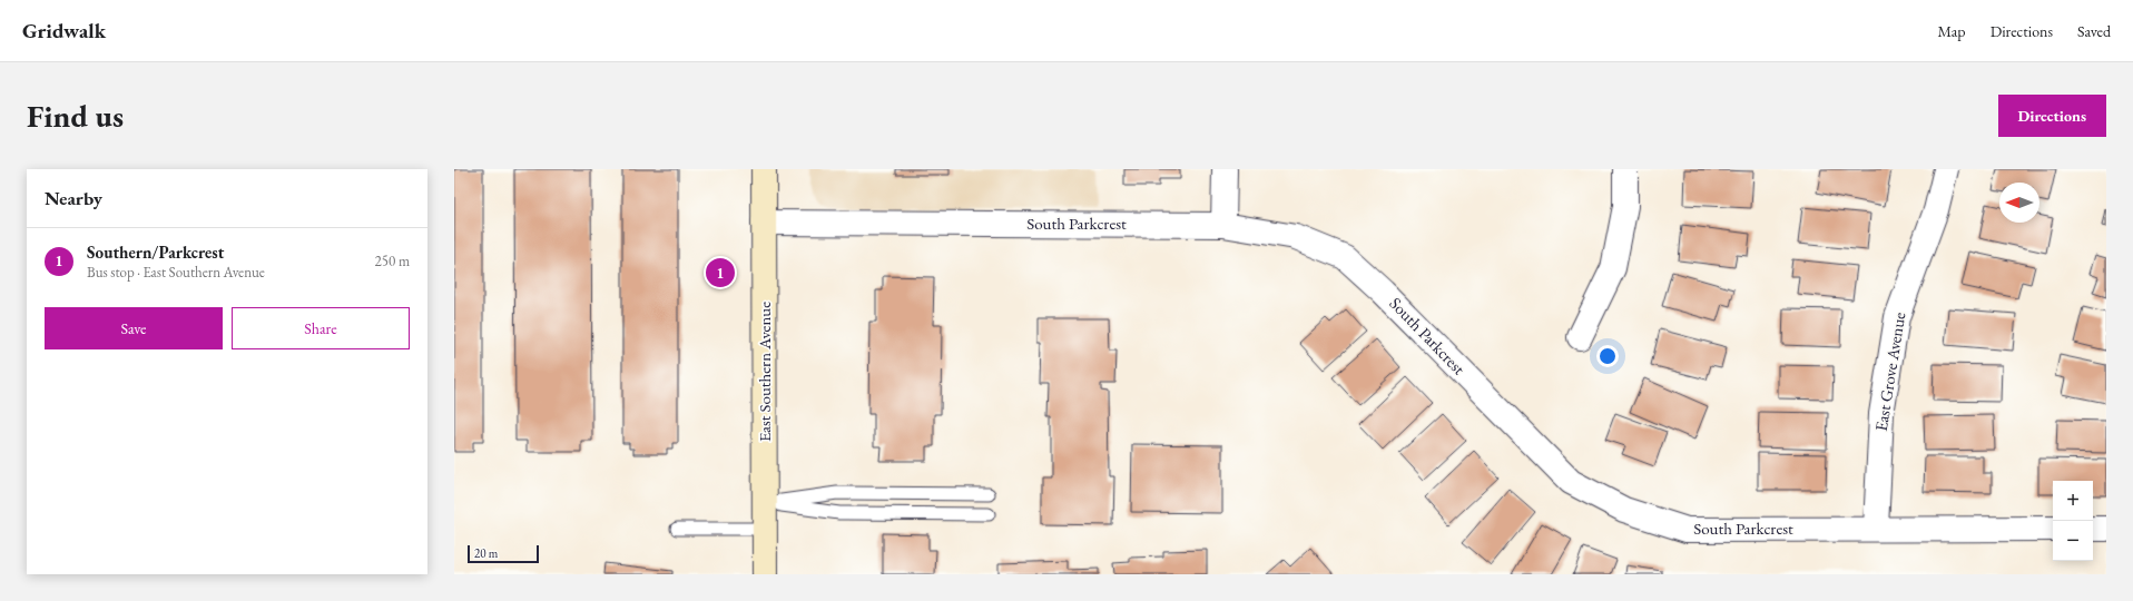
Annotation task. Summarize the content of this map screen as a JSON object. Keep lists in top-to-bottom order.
{
  "streets": {
    "main road": ["East Southern Avenue"],
    "street": ["South Parkcrest", "East Grove Avenue"]
  },
  "crossings": [
    ["South Parkcrest", "East Southern Avenue"],
    ["South Parkcrest", "East Grove Avenue"]
  ],
  "scale_bar": "20 m",
  "north": "left",
  "page": {
    "header": "Gridwalk",
    "nav": ["Map", "Directions", "Saved"],
    "buttons": [
      "Directions",
      ["Save", "Share"]
    ],
    "title": "Find us",
    "heading": "Nearby",
    "list": [
      {
        "mark": "1",
        "name": "Southern/Parkcrest",
        "note": "Bus stop · East Southern Avenue",
        "value": "250 m"
      }
    ],
    "pins": "1",
    "map_buttons": ["+", "−"],
    "scale": "20 m"
  }
}
